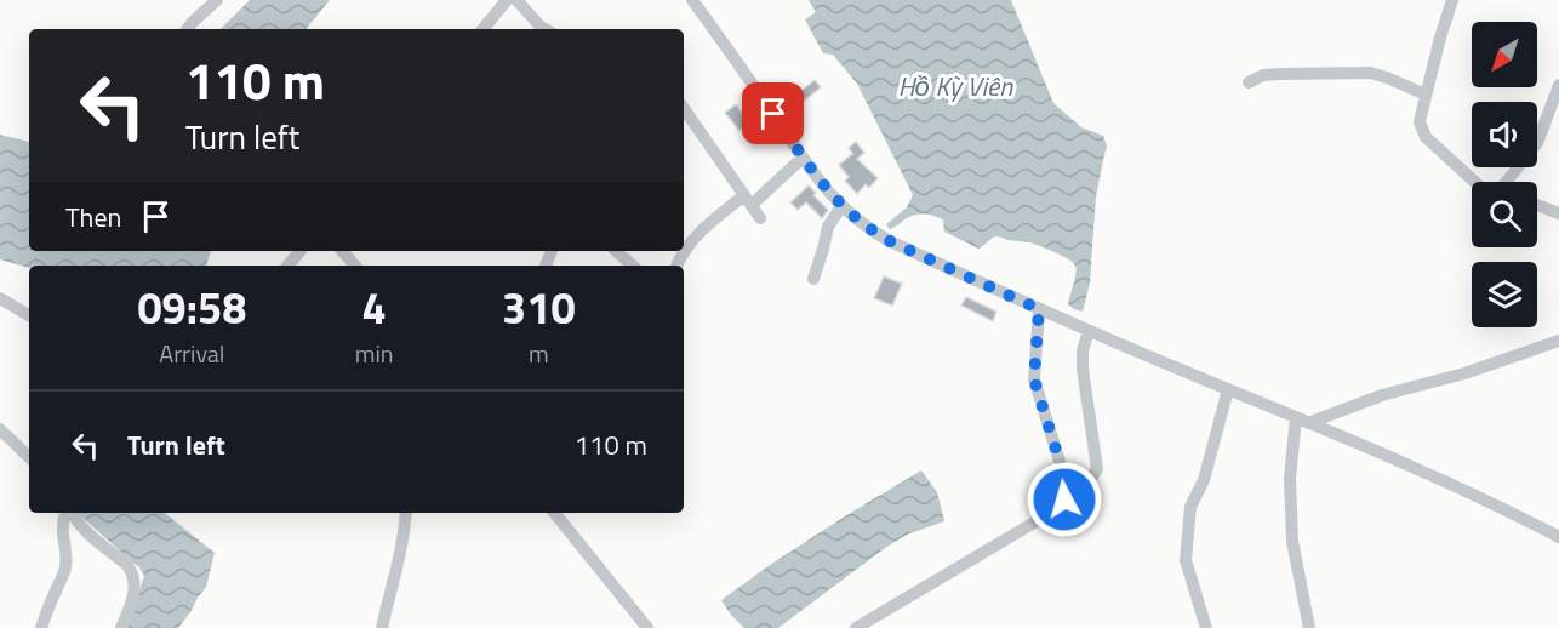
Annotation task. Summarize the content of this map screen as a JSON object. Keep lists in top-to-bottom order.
{
  "water": ["Hồ Kỳ Viên"],
  "north": "bottom left",
  "page": {
    "turn": ["110 m", "Turn left"],
    "then": "Then",
    "eta": [
      "09:58",
      "Arrival",
      "4",
      "min",
      "310",
      "m"
    ],
    "list": [
      {
        "name": "Turn left",
        "value": "110 m"
      }
    ]
  }
}
